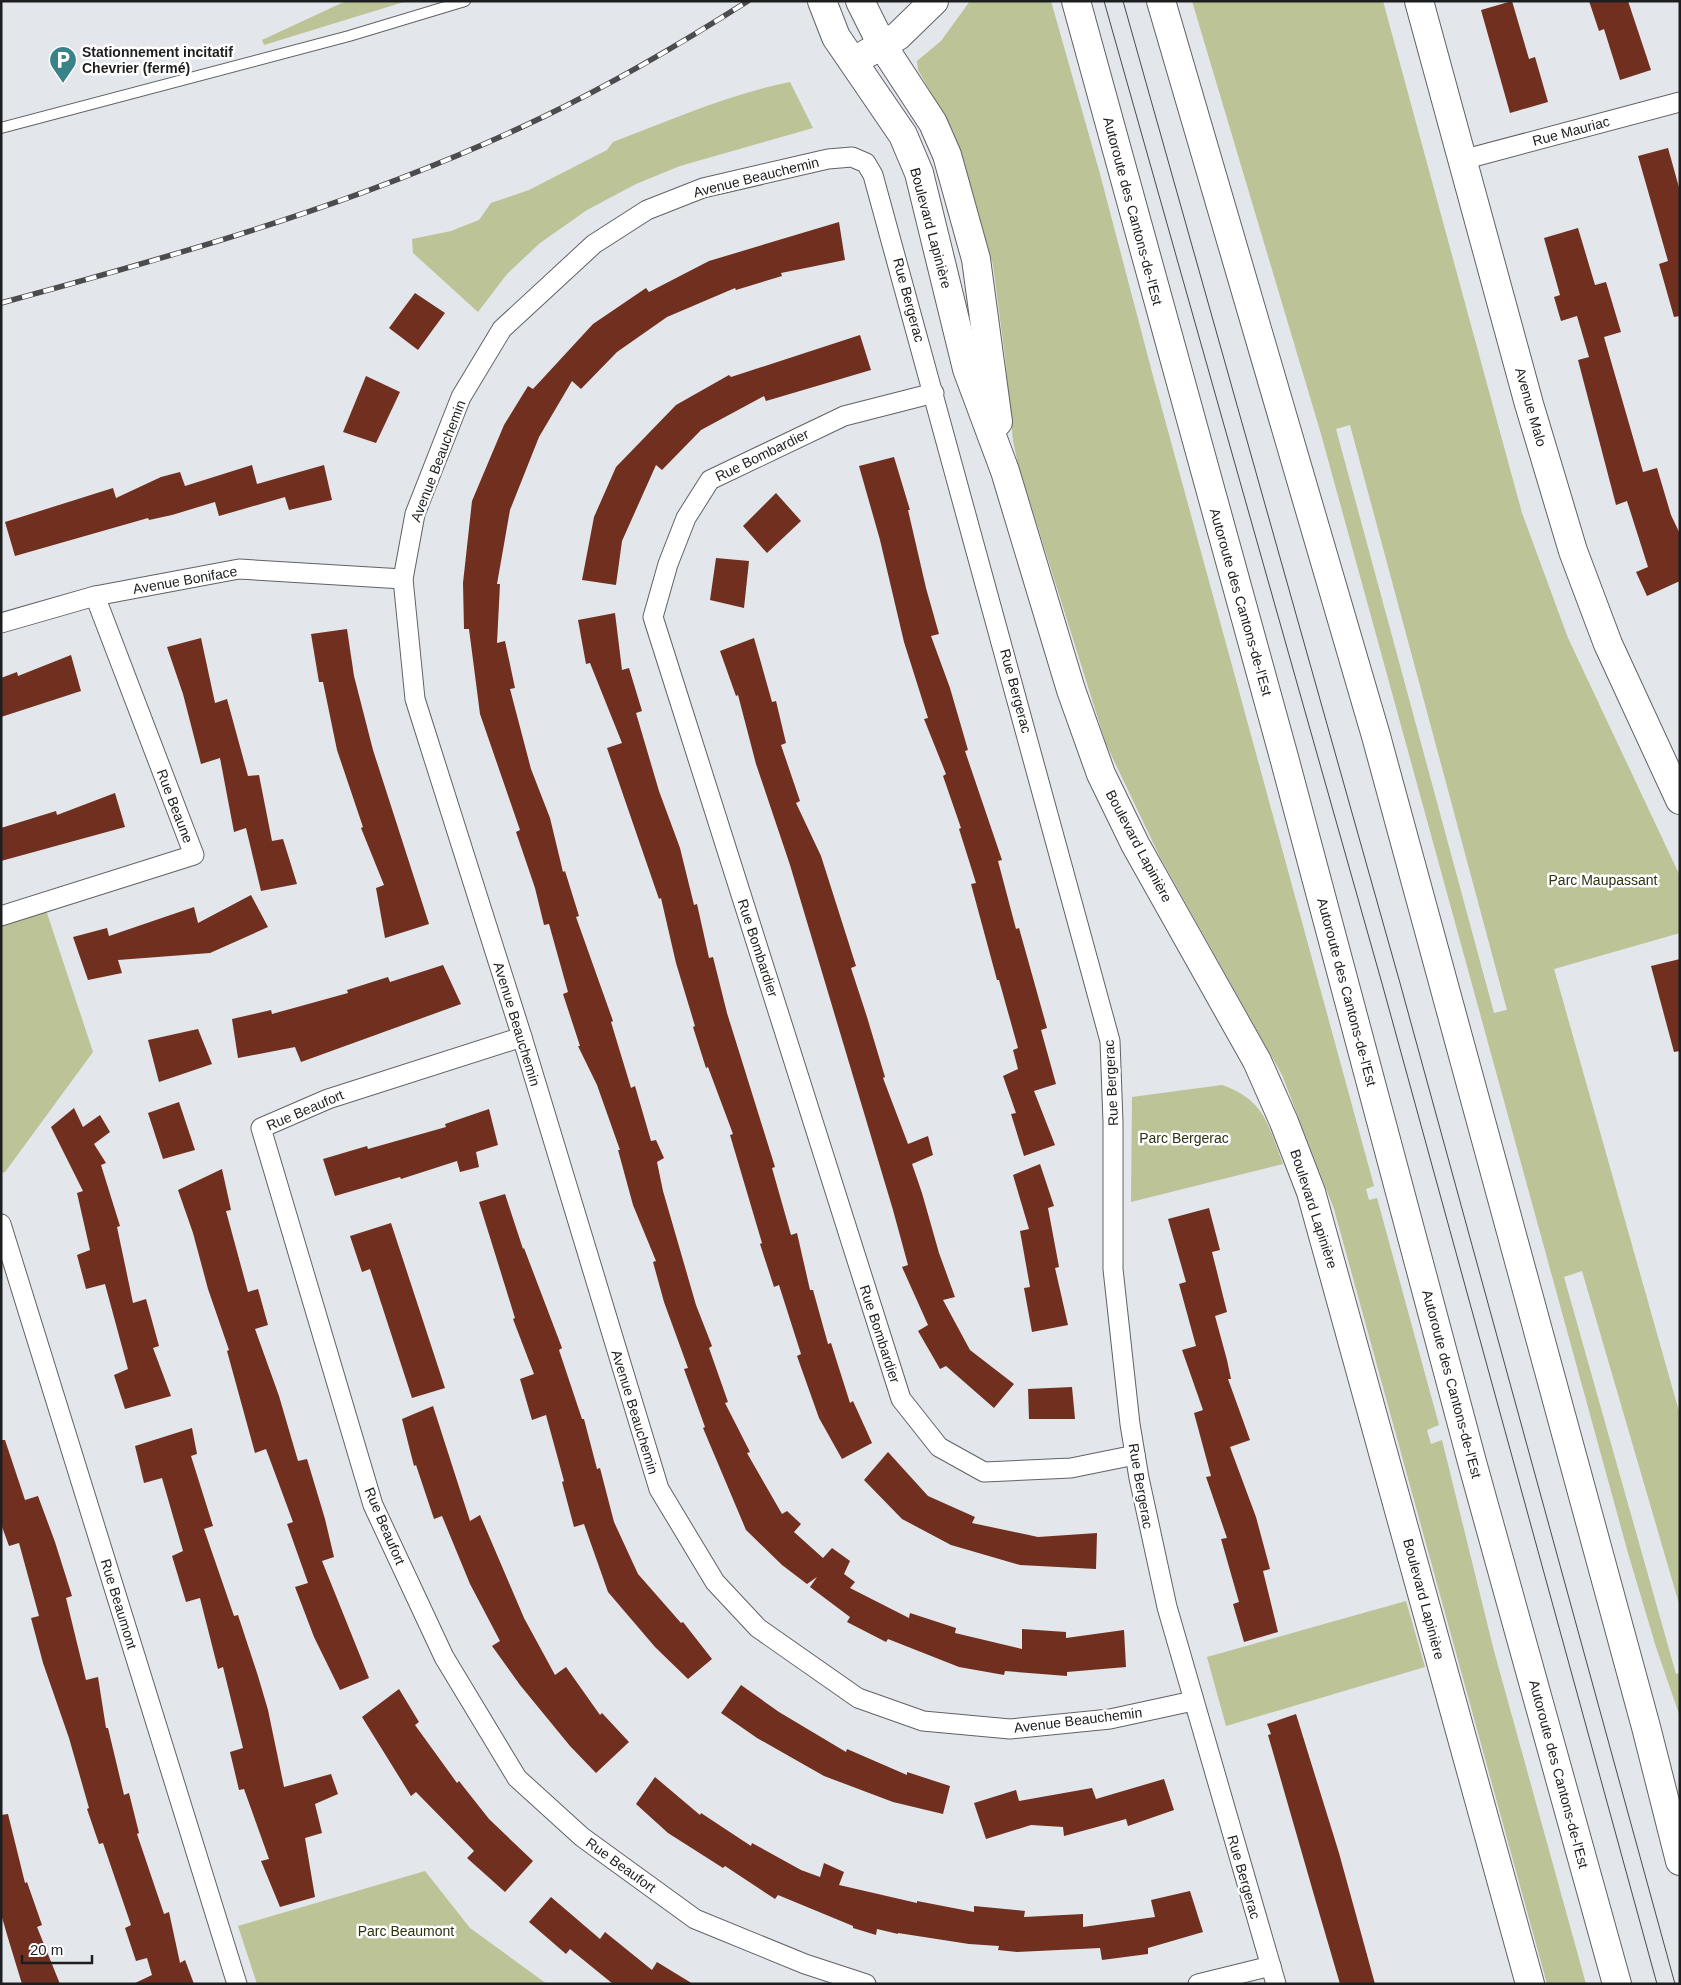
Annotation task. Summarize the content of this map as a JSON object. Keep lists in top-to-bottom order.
{
  "streets": {
    "main road": ["Autoroute des Cantons-de-l'Est", "Boulevard Lapinière", "Avenue Malo"],
    "street": [
      "Rue Mauriac",
      "Avenue Beauchemin",
      "Rue Bergerac",
      "Rue Bombardier",
      "Avenue Boniface",
      "Rue Beaune",
      "Rue Beaufort",
      "Rue Beaumont"
    ]
  },
  "crossings": [
    ["Rue Mauriac", "Avenue Malo"],
    ["Avenue Beauchemin", "Rue Bergerac"],
    ["Avenue Beauchemin", "Avenue Boniface"],
    ["Avenue Beauchemin", "Rue Beaufort"],
    ["Rue Bergerac", "Rue Bombardier"],
    ["Avenue Boniface", "Rue Beaune"]
  ],
  "parks": ["Parc Maupassant", "Parc Bergerac", "Parc Beaumont"],
  "places": {
    "parking": ["Stationnement incitatif Chevrier (fermé)"]
  },
  "scale_bar": "20 m"
}
